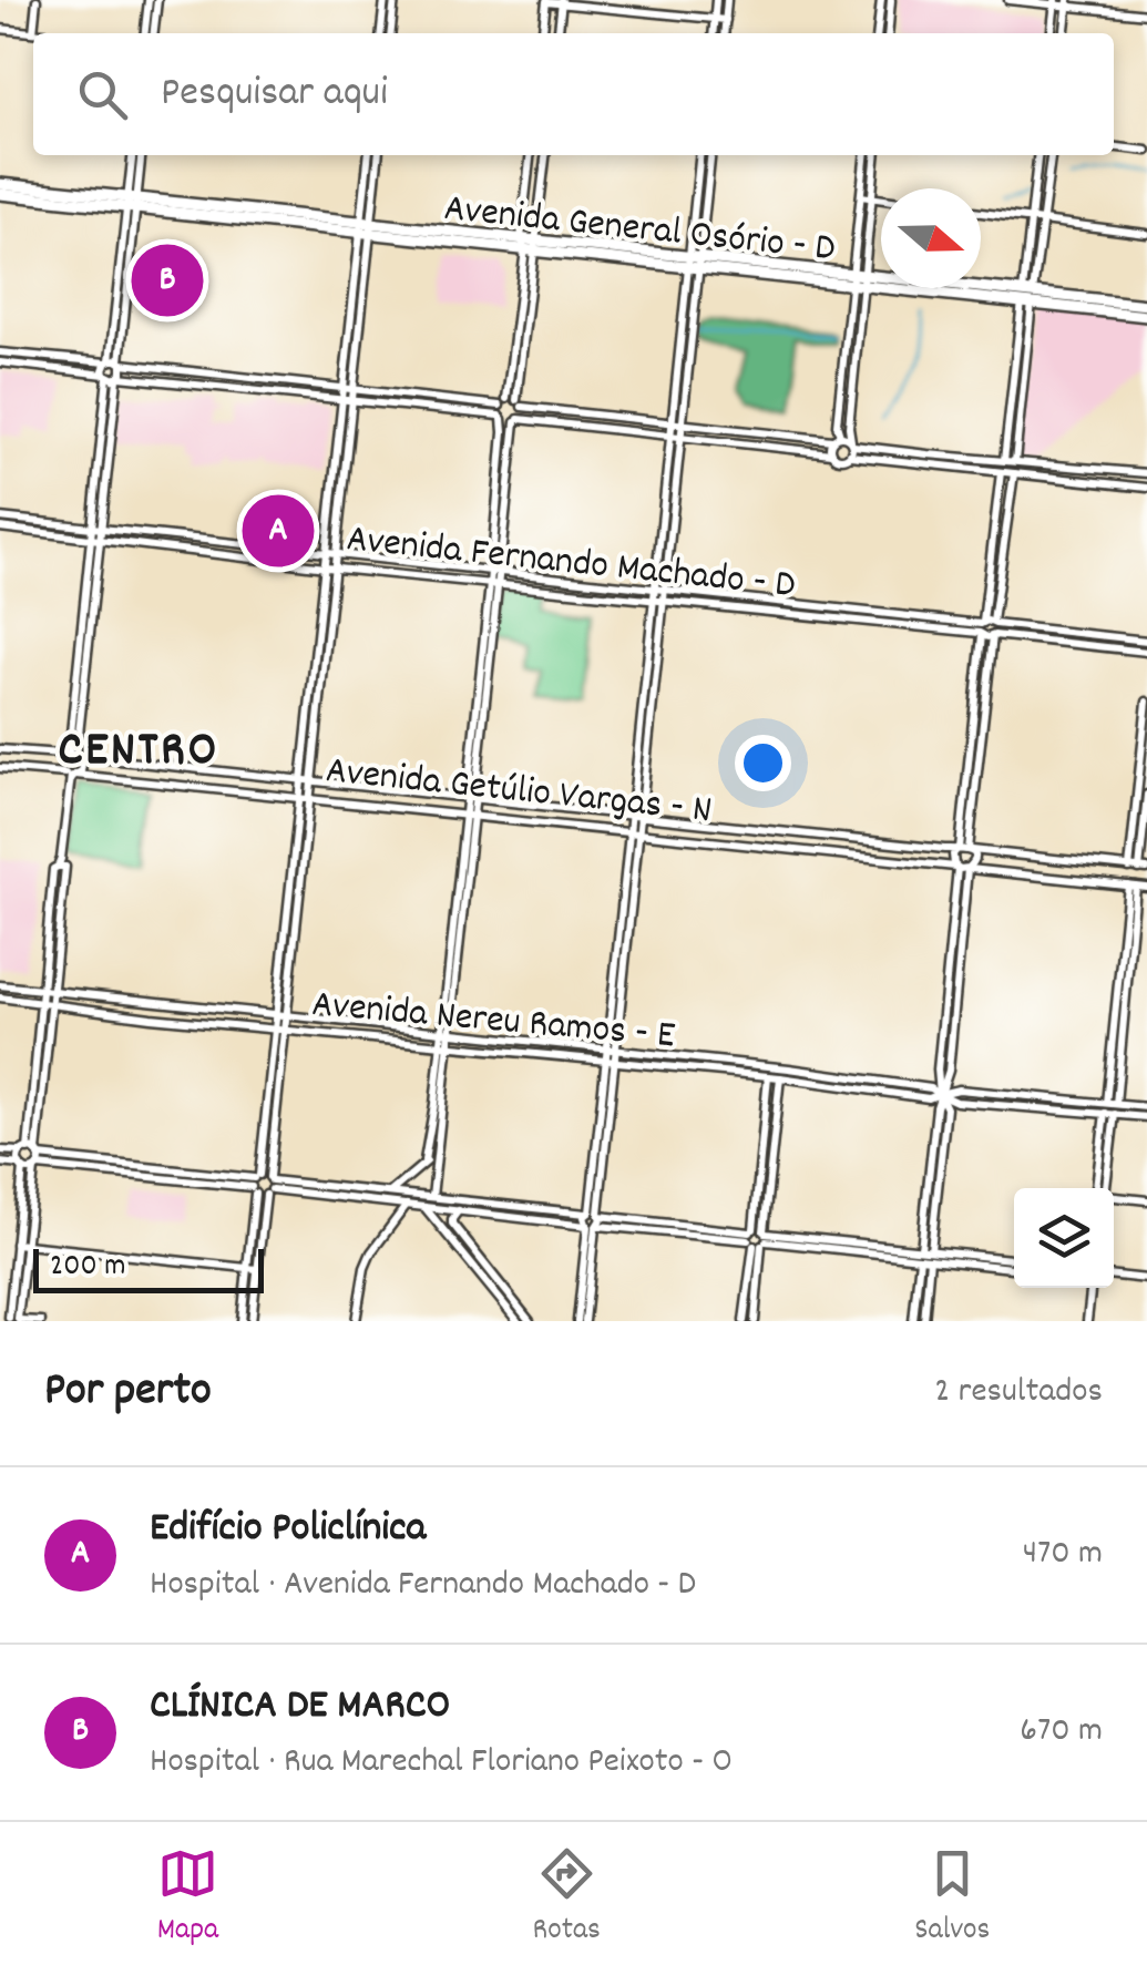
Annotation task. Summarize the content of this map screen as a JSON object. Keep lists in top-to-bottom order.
{
  "streets": {
    "main road": ["Avenida General Osório - D"],
    "street": ["Avenida Fernando Machado - D", "Avenida Getúlio Vargas - N", "Avenida Nereu Ramos - E"]
  },
  "districts": ["CENTRO"],
  "scale_bar": "200 m",
  "north": "right",
  "page": {
    "search": "Pesquisar aqui",
    "pins": ["B", "A"],
    "scale": "200 m",
    "heading": ["Por perto", "2 resultados"],
    "list": [
      {
        "mark": "A",
        "name": "Edifício Policlínica",
        "note": "Hospital · Avenida Fernando Machado - D",
        "value": "470 m"
      },
      {
        "mark": "B",
        "name": "CLÍNICA DE MARCO",
        "note": "Hospital · Rua Marechal Floriano Peixoto - O",
        "value": "670 m"
      }
    ],
    "nav": ["Mapa", "Rotas", "Salvos"]
  }
}
